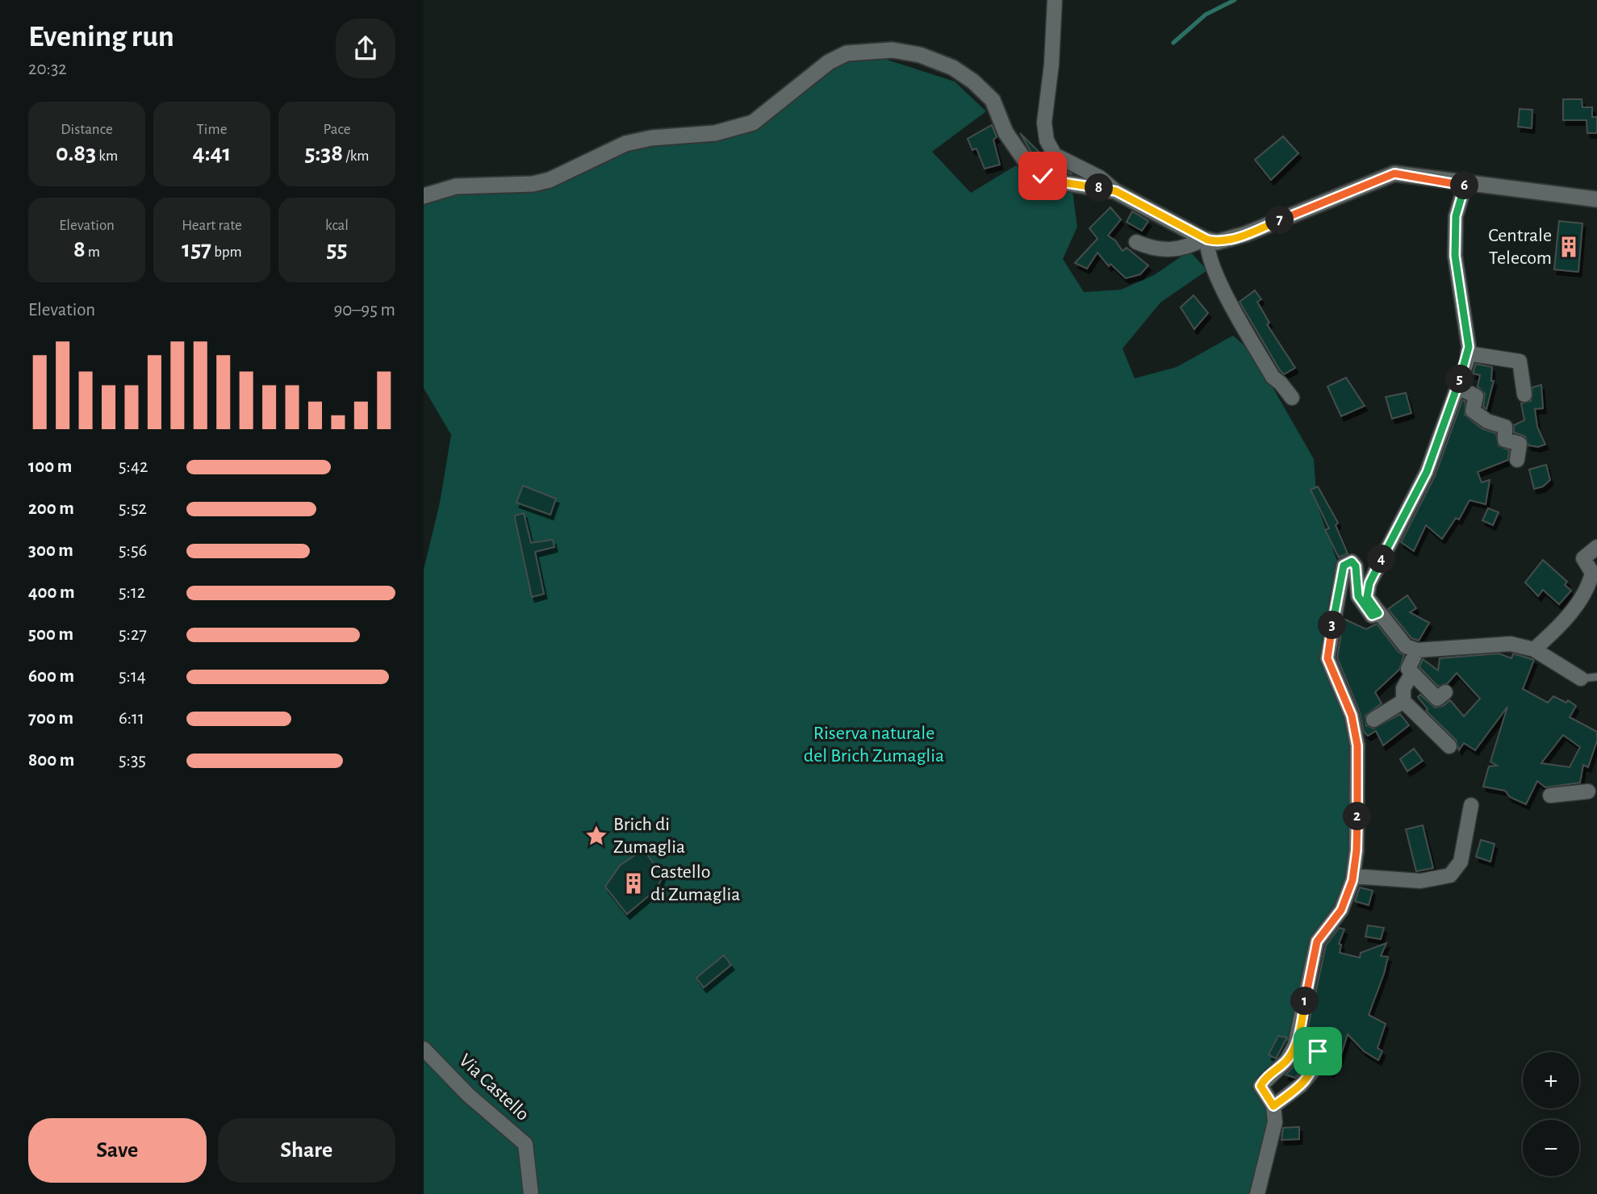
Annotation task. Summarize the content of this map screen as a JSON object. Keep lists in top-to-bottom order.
{
  "streets": {
    "street": ["Via Castello"]
  },
  "parks": ["Riserva naturale del Brich Zumaglia"],
  "places": {
    "building": ["Centrale Telecom", "Castello di Zumaglia"],
    "place": ["Brich di Zumaglia"]
  },
  "page": {
    "heading": ["Evening run", "20:32"],
    "stats": [
      ["Distance", "0.83 km"],
      ["Time", "4:41"],
      ["Pace", "5:38 /km"],
      ["Elevation", "8 m"],
      ["Heart rate", "157 bpm"],
      ["kcal", "55"]
    ],
    "pins": [
      "6",
      "8",
      "7",
      "5",
      "4",
      "3",
      "2",
      "1"
    ],
    "chart": ["Elevation", "90–95 m"],
    "list": [
      {
        "name": "100 m",
        "note": "5:42"
      },
      {
        "name": "200 m",
        "note": "5:52"
      },
      {
        "name": "300 m",
        "note": "5:56"
      },
      {
        "name": "400 m",
        "note": "5:12"
      },
      {
        "name": "500 m",
        "note": "5:27"
      },
      {
        "name": "600 m",
        "note": "5:14"
      },
      {
        "name": "700 m",
        "note": "6:11"
      },
      {
        "name": "800 m",
        "note": "5:35"
      }
    ],
    "map_buttons": ["+", "−"],
    "buttons": ["Save", "Share"]
  }
}
